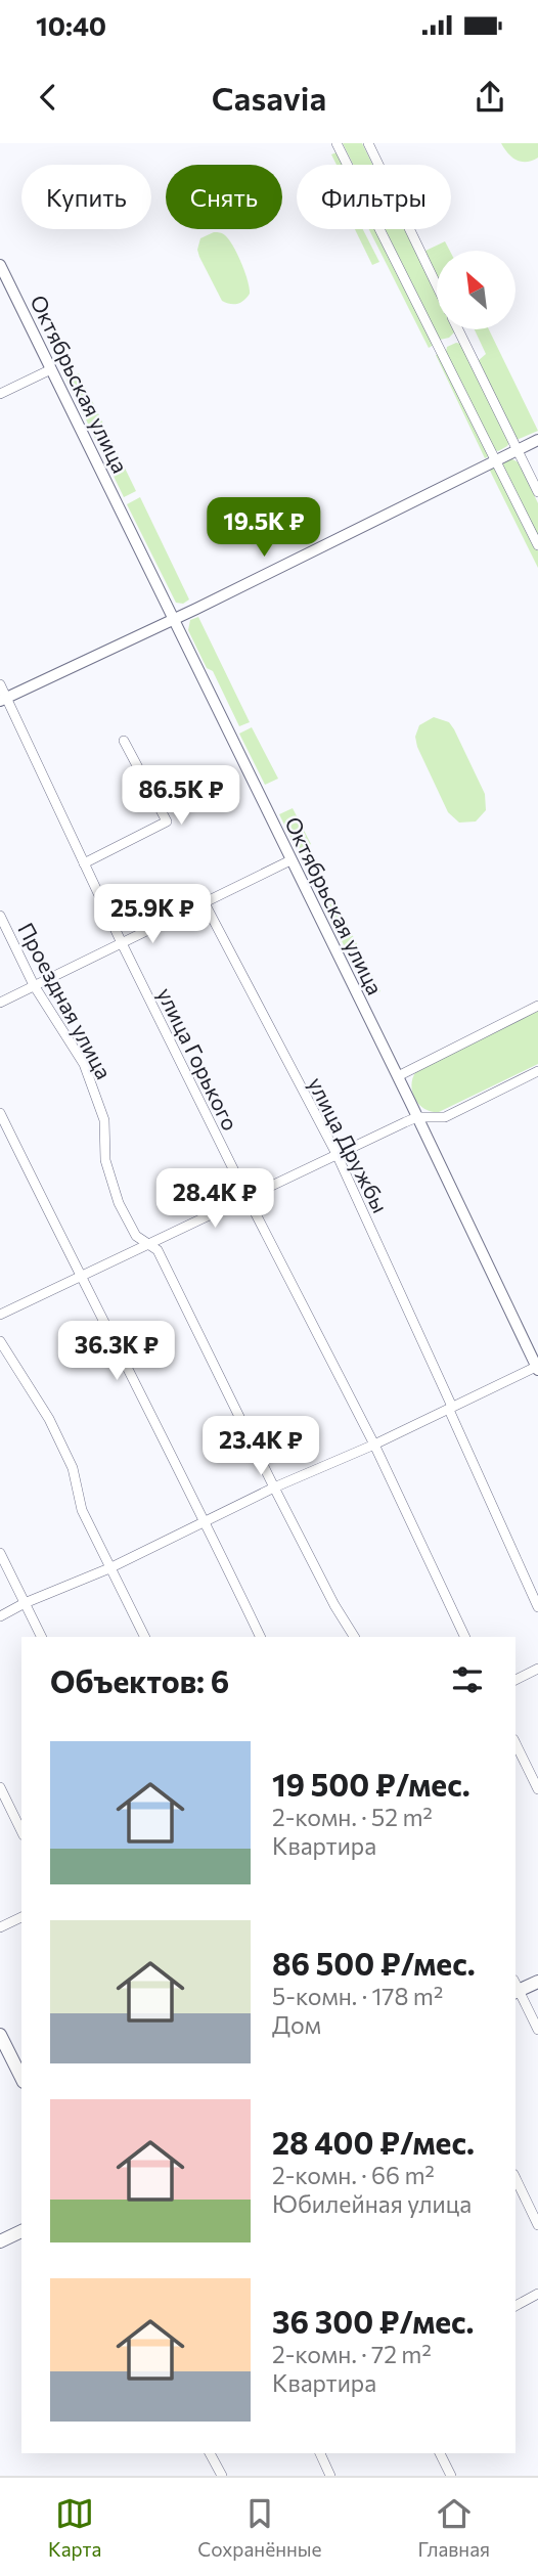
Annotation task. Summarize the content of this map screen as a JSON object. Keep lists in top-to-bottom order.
{
  "streets": {
    "street": [
      "Октябрьская улица",
      "Проездная улица",
      "улица Горького",
      "улица Дружбы"
    ]
  },
  "north": "top left",
  "page": {
    "status": "10:40",
    "header": "Casavia",
    "chip": ["Купить", "Снять", "Фильтры"],
    "price": [
      "19.5K ₽",
      "86.5K ₽",
      "25.9K ₽",
      "28.4K ₽",
      "36.3K ₽",
      "23.4K ₽"
    ],
    "heading": "Объектов: 6",
    "list": [
      {
        "name": "19 500 ₽/мес.",
        "note": "2-комн. · 52 m² · Квартира"
      },
      {
        "name": "86 500 ₽/мес.",
        "note": "5-комн. · 178 m² · Дом"
      },
      {
        "name": "28 400 ₽/мес.",
        "note": "2-комн. · 66 m² · Юбилейная улица"
      },
      {
        "name": "36 300 ₽/мес.",
        "note": "2-комн. · 72 m² · Квартира"
      }
    ],
    "tabs": ["Карта", "Сохранённые", "Главная"]
  }
}
